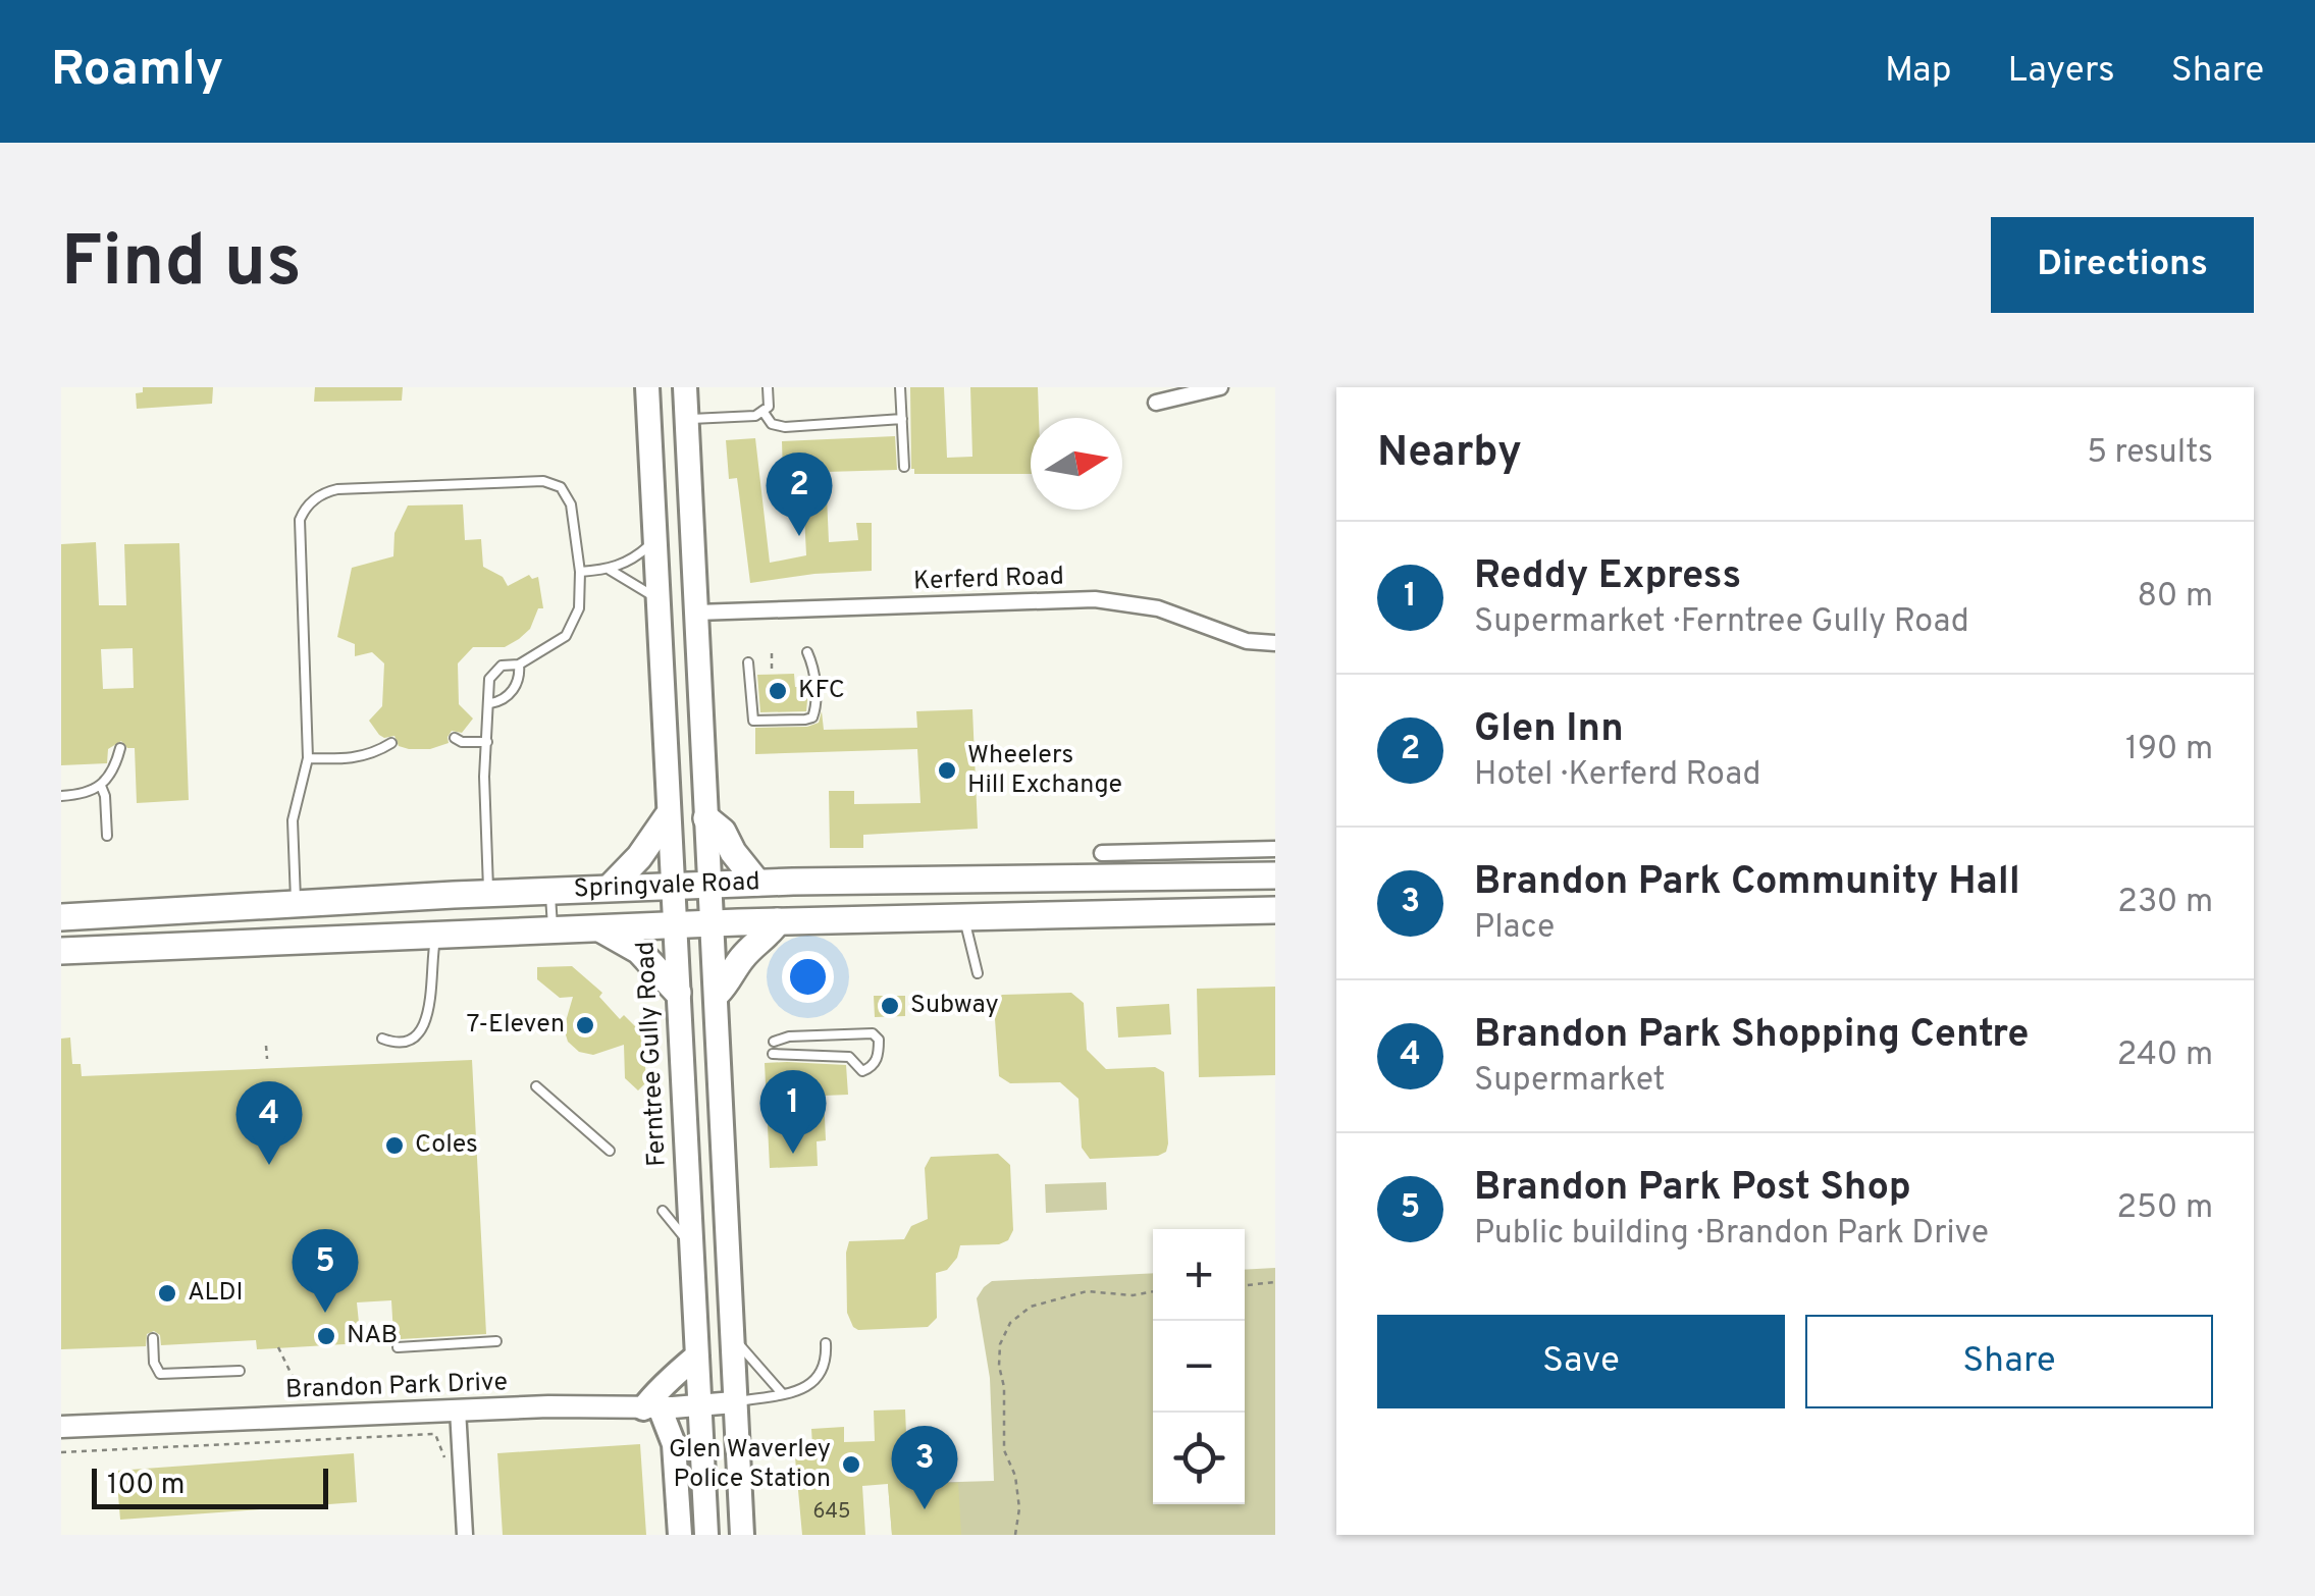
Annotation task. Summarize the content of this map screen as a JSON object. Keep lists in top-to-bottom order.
{
  "streets": {
    "highway": ["Springvale Road"],
    "main road": ["Ferntree Gully Road"],
    "street": ["Kerferd Road", "Brandon Park Drive"]
  },
  "crossings": [
    ["Springvale Road", "Ferntree Gully Road"],
    ["Ferntree Gully Road", "Brandon Park Drive"]
  ],
  "places": [
    "KFC",
    "Wheelers Hill Exchange",
    "Subway",
    "7-Eleven",
    "Coles",
    "ALDI",
    "NAB",
    "Glen Waverley Police Station"
  ],
  "house_numbers": ["645"],
  "scale_bar": "100 m",
  "north": "right",
  "page": {
    "header": "Roamly",
    "nav": ["Map", "Layers", "Share"],
    "buttons": [
      "Directions",
      ["Save", "Share"]
    ],
    "title": "Find us",
    "heading": ["Nearby", "5 results"],
    "pins": [
      "2",
      "1",
      "4",
      "5",
      "3"
    ],
    "list": [
      {
        "mark": "1",
        "name": "Reddy Express",
        "note": "Supermarket · Ferntree Gully Road",
        "value": "80 m"
      },
      {
        "mark": "2",
        "name": "Glen Inn",
        "note": "Hotel · Kerferd Road",
        "value": "190 m"
      },
      {
        "mark": "3",
        "name": "Brandon Park Community Hall",
        "note": "Place",
        "value": "230 m"
      },
      {
        "mark": "4",
        "name": "Brandon Park Shopping Centre",
        "note": "Supermarket",
        "value": "240 m"
      },
      {
        "mark": "5",
        "name": "Brandon Park Post Shop",
        "note": "Public building · Brandon Park Drive",
        "value": "250 m"
      }
    ],
    "map_buttons": ["+", "−"],
    "scale": "100 m"
  }
}
